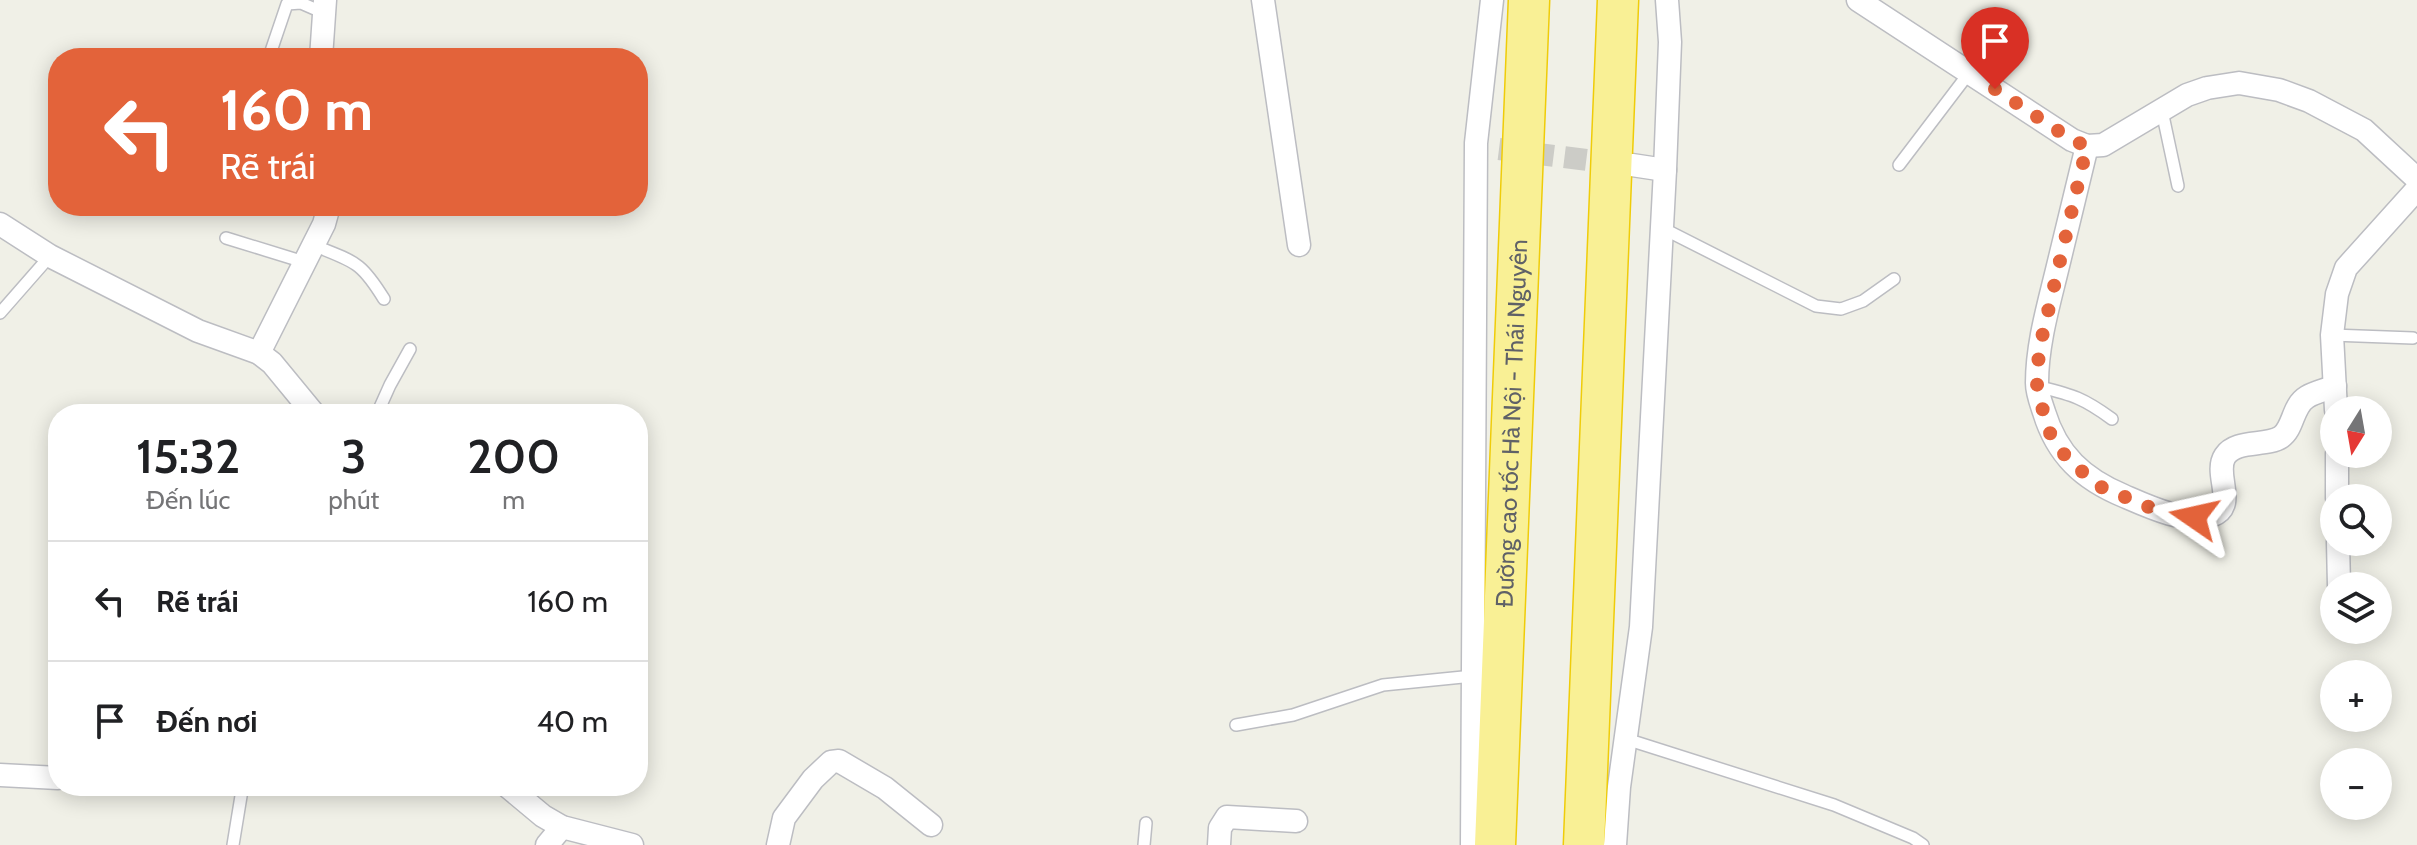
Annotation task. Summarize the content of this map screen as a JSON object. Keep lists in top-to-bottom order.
{
  "streets": {
    "highway": ["Đường cao tốc Hà Nội - Thái Nguyên"]
  },
  "north": "bottom",
  "page": {
    "turn": ["160 m", "Rẽ trái"],
    "map_buttons": ["+", "−"],
    "eta": [
      "15:32",
      "Đến lúc",
      "3",
      "phút",
      "200",
      "m"
    ],
    "list": [
      {
        "name": "Rẽ trái",
        "value": "160 m"
      },
      {
        "name": "Đến nơi",
        "value": "40 m"
      }
    ]
  }
}
